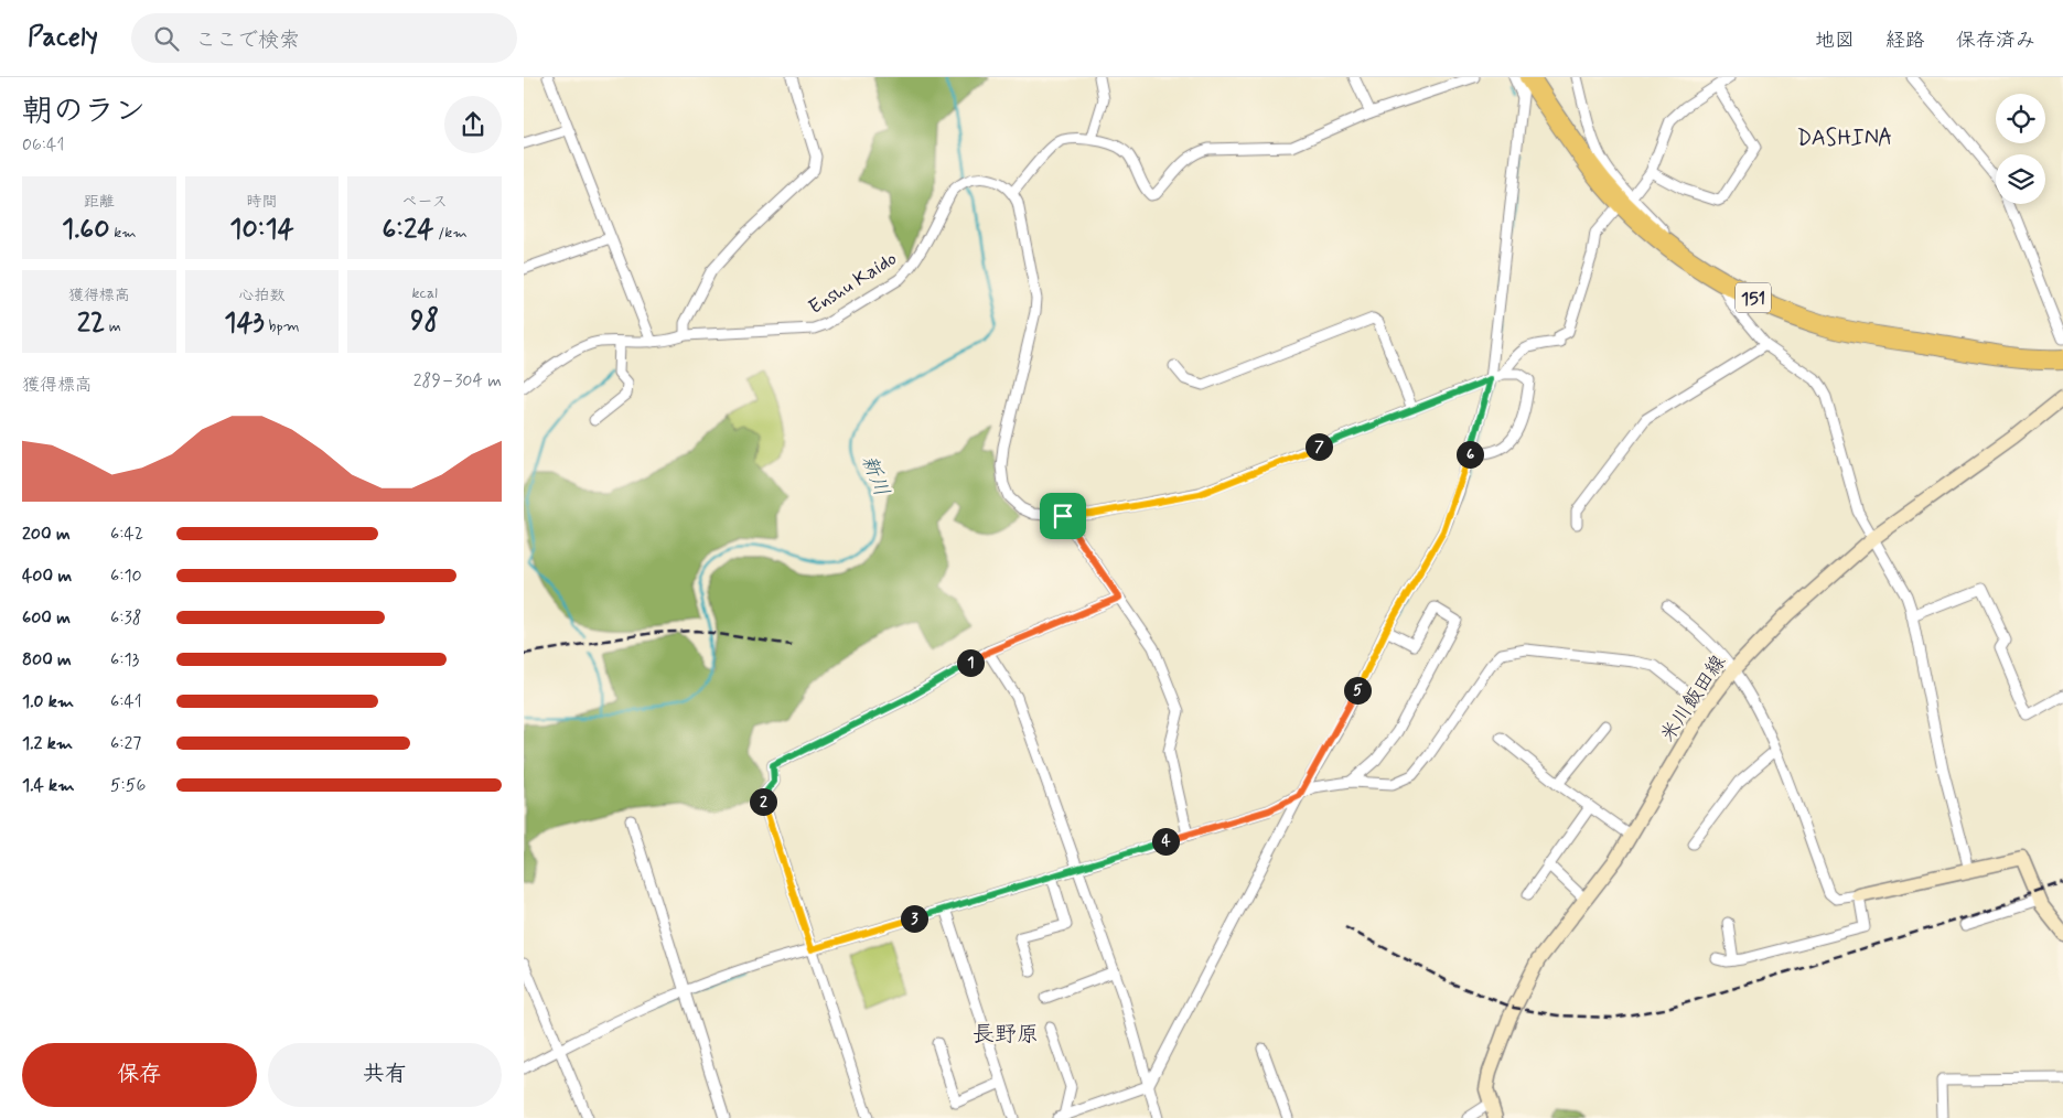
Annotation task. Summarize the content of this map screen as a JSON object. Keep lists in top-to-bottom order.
{
  "streets": {
    "highway": ["151"],
    "main road": ["米川飯田線"],
    "street": ["Enshu Kaido"]
  },
  "districts": ["DASHINA", "長野原"],
  "water": ["新川"],
  "page": {
    "header": "Pacely",
    "search": "ここで検索",
    "nav": ["地図", "経路", "保存済み"],
    "heading": ["朝のラン", "06:41"],
    "stats": [
      ["距離", "1.60 km"],
      ["時間", "10:14"],
      ["ペース", "6:24 /km"],
      ["獲得標高", "22 m"],
      ["心拍数", "143 bpm"],
      ["kcal", "98"]
    ],
    "chart": ["獲得標高", "289–304 m"],
    "pins": [
      "7",
      "6",
      "1",
      "5",
      "2",
      "4",
      "3"
    ],
    "list": [
      {
        "name": "200 m",
        "note": "6:42"
      },
      {
        "name": "400 m",
        "note": "6:10"
      },
      {
        "name": "600 m",
        "note": "6:38"
      },
      {
        "name": "800 m",
        "note": "6:13"
      },
      {
        "name": "1.0 km",
        "note": "6:41"
      },
      {
        "name": "1.2 km",
        "note": "6:27"
      },
      {
        "name": "1.4 km",
        "note": "5:56"
      }
    ],
    "buttons": ["保存", "共有"]
  }
}
